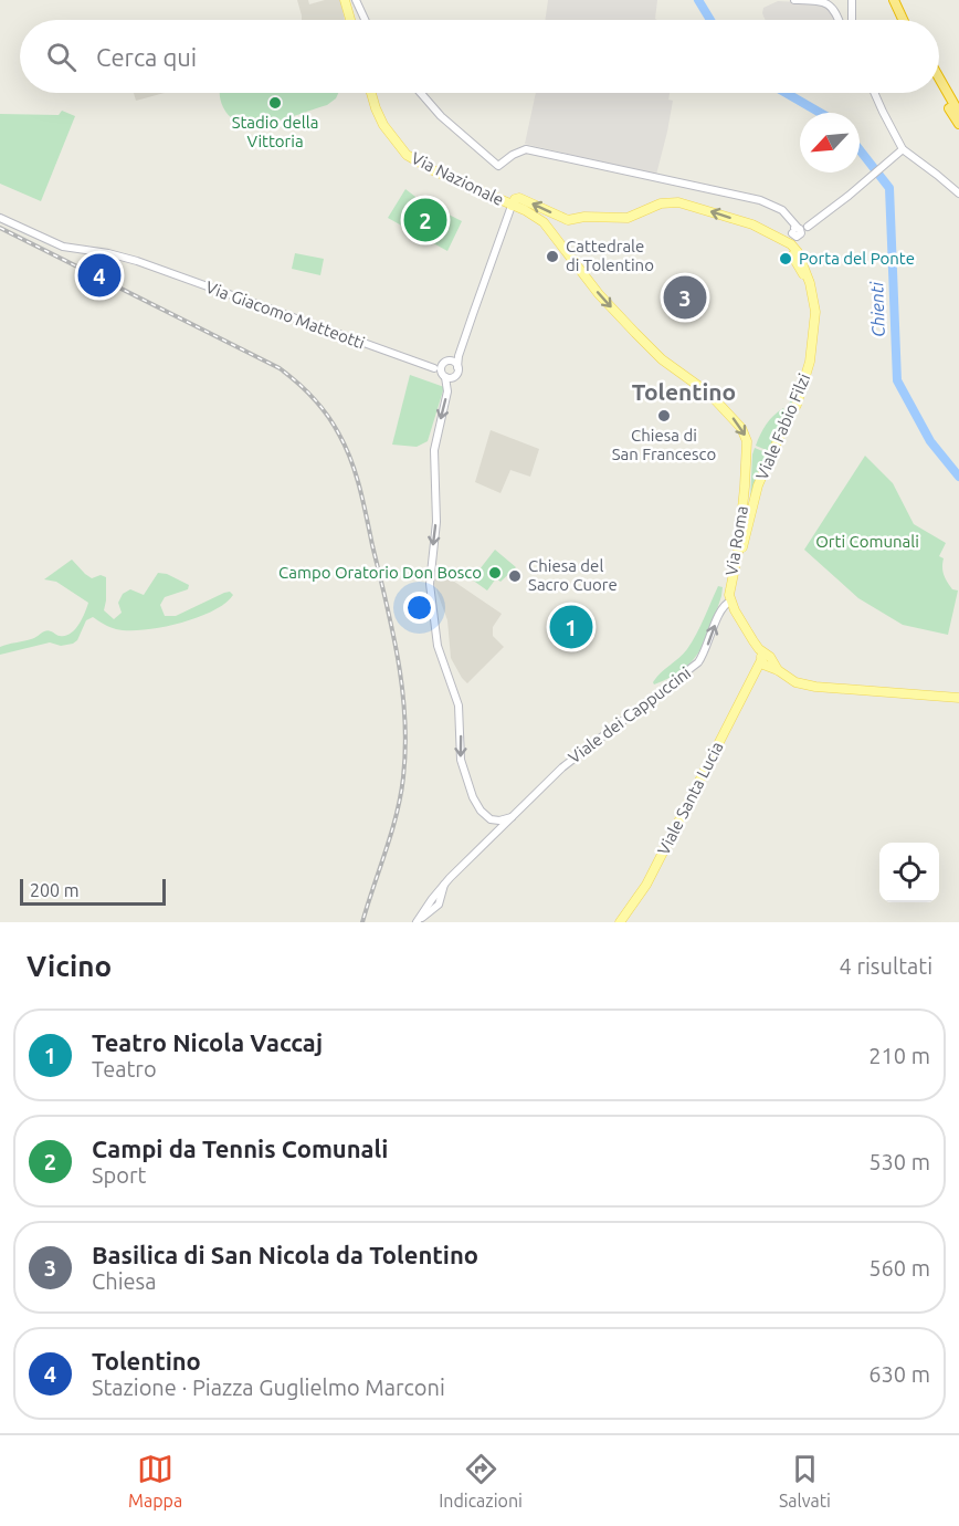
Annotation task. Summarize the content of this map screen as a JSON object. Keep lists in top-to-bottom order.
{
  "streets": {
    "main road": [
      "Via Nazionale",
      "Viale Fabio Filzi",
      "Via Roma",
      "Viale Santa Lucia"
    ],
    "street": ["Via Giacomo Matteotti", "Viale dei Cappuccini"]
  },
  "crossings": [
    ["Via Nazionale", "Via Roma"],
    ["Viale Fabio Filzi", "Via Roma"],
    ["Via Roma", "Viale dei Cappuccini"]
  ],
  "one_way": ["Via Nazionale", "Via Roma", "Viale dei Cappuccini"],
  "districts": ["Tolentino"],
  "water": ["Chienti"],
  "parks": ["Orti Comunali"],
  "places": [
    "Stadio della Vittoria",
    "Cattedrale di Tolentino",
    "Porta del Ponte",
    "Chiesa di San Francesco",
    "Campo Oratorio Don Bosco",
    "Chiesa del Sacro Cuore"
  ],
  "scale_bar": "200 m",
  "north": "bottom left",
  "page": {
    "search": "Cerca qui",
    "pins": [
      "2",
      "4",
      "3",
      "1"
    ],
    "scale": "200 m",
    "heading": ["Vicino", "4 risultati"],
    "list": [
      {
        "mark": "1",
        "name": "Teatro Nicola Vaccaj",
        "note": "Teatro",
        "value": "210 m"
      },
      {
        "mark": "2",
        "name": "Campi da Tennis Comunali",
        "note": "Sport",
        "value": "530 m"
      },
      {
        "mark": "3",
        "name": "Basilica di San Nicola da Tolentino",
        "note": "Chiesa",
        "value": "560 m"
      },
      {
        "mark": "4",
        "name": "Tolentino",
        "note": "Stazione · Piazza Guglielmo Marconi",
        "value": "630 m"
      }
    ],
    "nav": ["Mappa", "Indicazioni", "Salvati"]
  }
}
